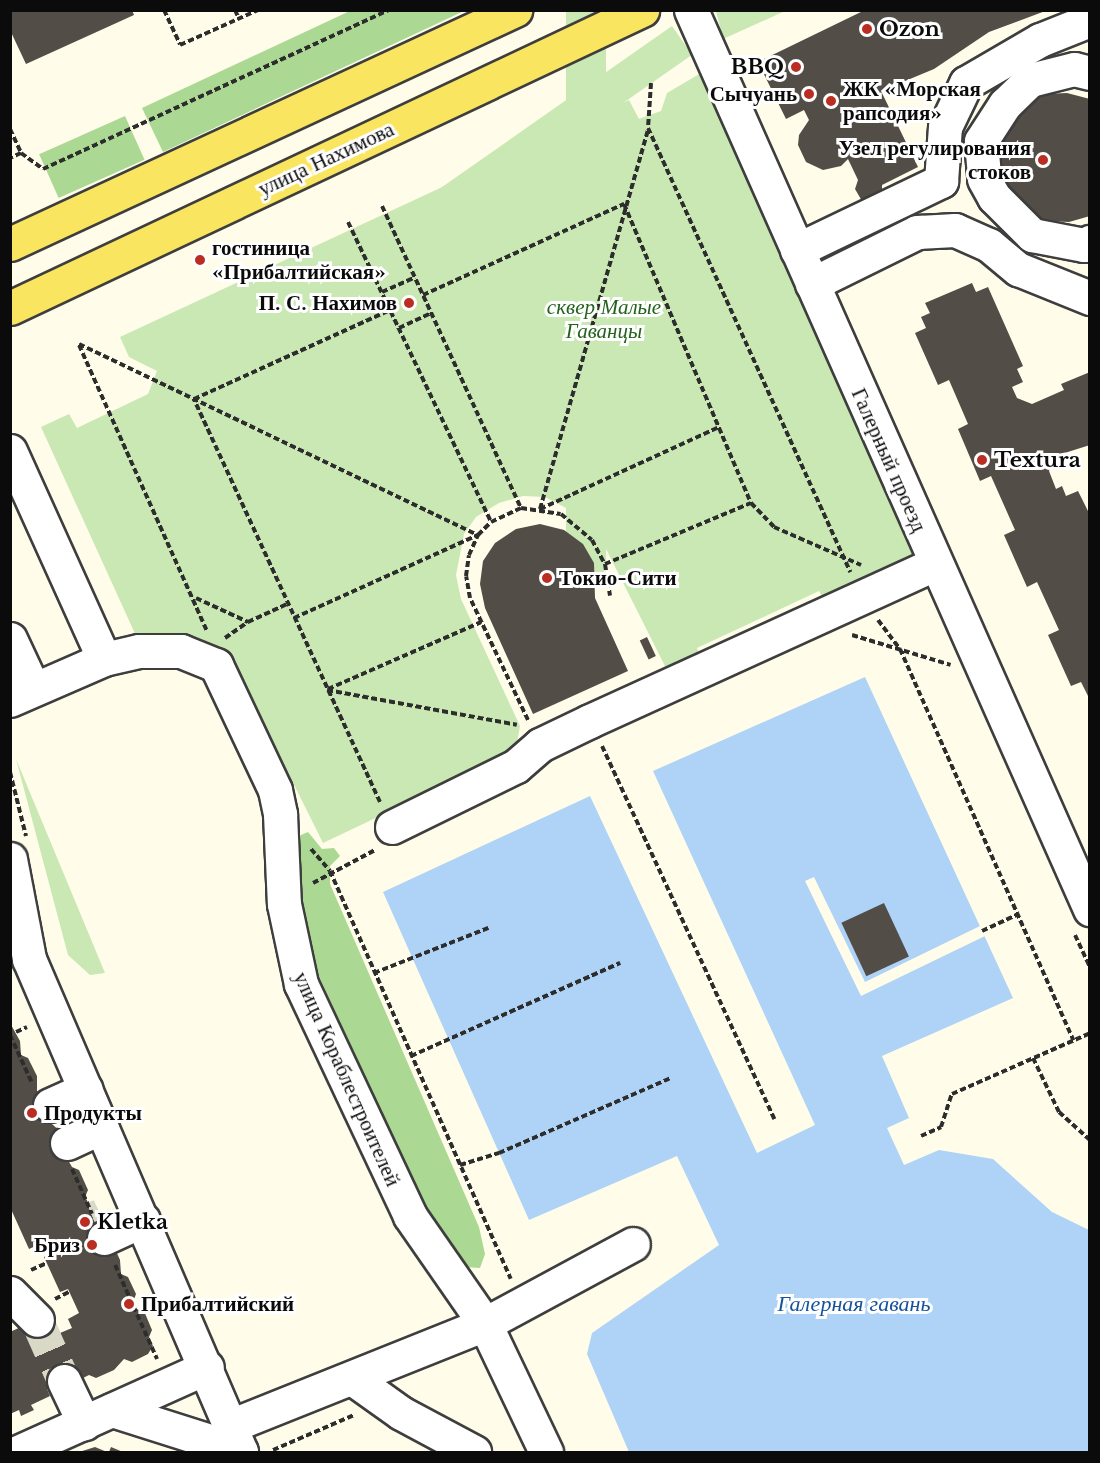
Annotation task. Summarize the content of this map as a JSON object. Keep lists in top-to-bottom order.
{
  "streets": {
    "main road": ["улица Нахимова"],
    "street": ["Галерный проезд", "улица Кораблестроителей"]
  },
  "water": ["Галерная гавань"],
  "parks": ["сквер Малые Гаванцы"],
  "places": [
    "Ozon",
    "BBQ",
    "Сычуань",
    "ЖК «Морская рапсодия»",
    "Узел регулирования стоков",
    "гостиница «Прибалтийская»",
    "П. С. Нахимов",
    "Textura",
    "Токио-Сити",
    "Продукты",
    "Kletka",
    "Бриз",
    "Прибалтийский"
  ]
}
